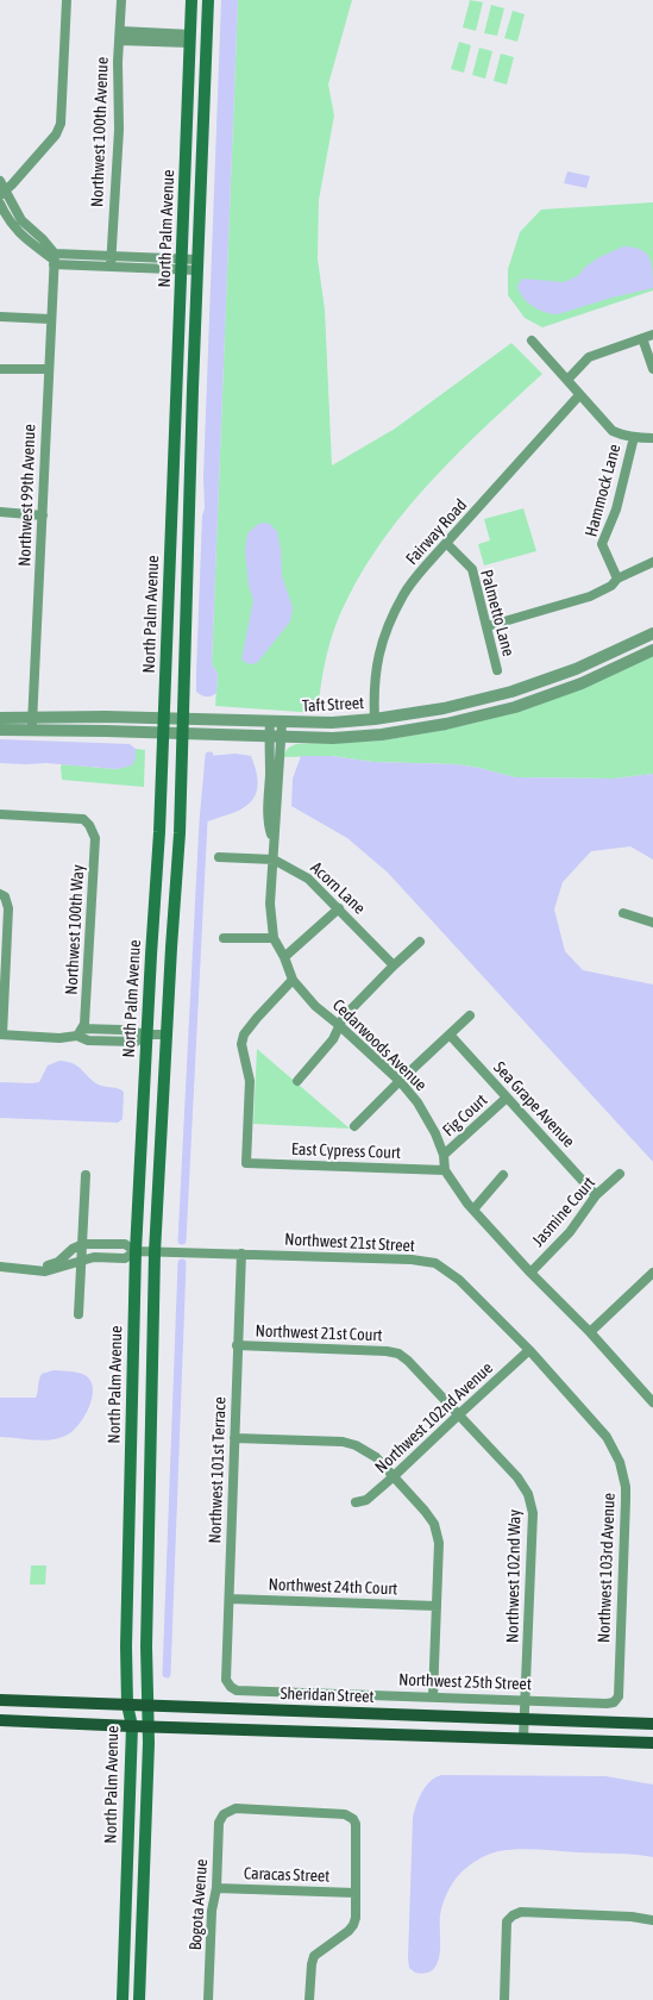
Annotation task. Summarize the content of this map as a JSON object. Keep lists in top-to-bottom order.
{
  "streets": {
    "main road": ["North Palm Avenue", "Sheridan Street"],
    "street": [
      "Northwest 100th Avenue",
      "Hammock Lane",
      "Northwest 99th Avenue",
      "Fairway Road",
      "Palmetto Lane",
      "Taft Street",
      "Acorn Lane",
      "Northwest 100th Way",
      "Cedarwoods Avenue",
      "Sea Grape Avenue",
      "Fig Court",
      "East Cypress Court",
      "Jasmine Court",
      "Northwest 21st Street",
      "Northwest 21st Court",
      "Northwest 102nd Avenue",
      "Northwest 101st Terrace",
      "Northwest 103rd Avenue",
      "Northwest 102nd Way",
      "Northwest 24th Court",
      "Northwest 25th Street",
      "Caracas Street",
      "Bogota Avenue"
    ]
  },
  "crossings": [
    ["North Palm Avenue", "Taft Street"],
    ["North Palm Avenue", "Northwest 21st Street"],
    ["North Palm Avenue", "Sheridan Street"],
    ["Northwest 99th Avenue", "Taft Street"],
    ["Fairway Road", "Palmetto Lane"],
    ["Fairway Road", "Taft Street"],
    ["Taft Street", "Cedarwoods Avenue"],
    ["Acorn Lane", "Cedarwoods Avenue"],
    ["Cedarwoods Avenue", "Fig Court"],
    ["Cedarwoods Avenue", "East Cypress Court"],
    ["Sea Grape Avenue", "Fig Court"],
    ["Sea Grape Avenue", "Jasmine Court"],
    ["Northwest 21st Street", "Northwest 102nd Avenue"],
    ["Northwest 21st Street", "Northwest 101st Terrace"],
    ["Northwest 21st Street", "Northwest 103rd Avenue"],
    ["Northwest 21st Court", "Northwest 102nd Avenue"],
    ["Northwest 21st Court", "Northwest 101st Terrace"],
    ["Northwest 21st Court", "Northwest 102nd Way"],
    ["Northwest 102nd Avenue", "Northwest 103rd Avenue"],
    ["Northwest 102nd Avenue", "Northwest 102nd Way"],
    ["Northwest 101st Terrace", "Northwest 24th Court"],
    ["Northwest 101st Terrace", "Northwest 25th Street"],
    ["Northwest 103rd Avenue", "Northwest 25th Street"],
    ["Northwest 102nd Way", "Northwest 25th Street"],
    ["Northwest 102nd Way", "Sheridan Street"],
    ["Caracas Street", "Bogota Avenue"]
  ]
}
